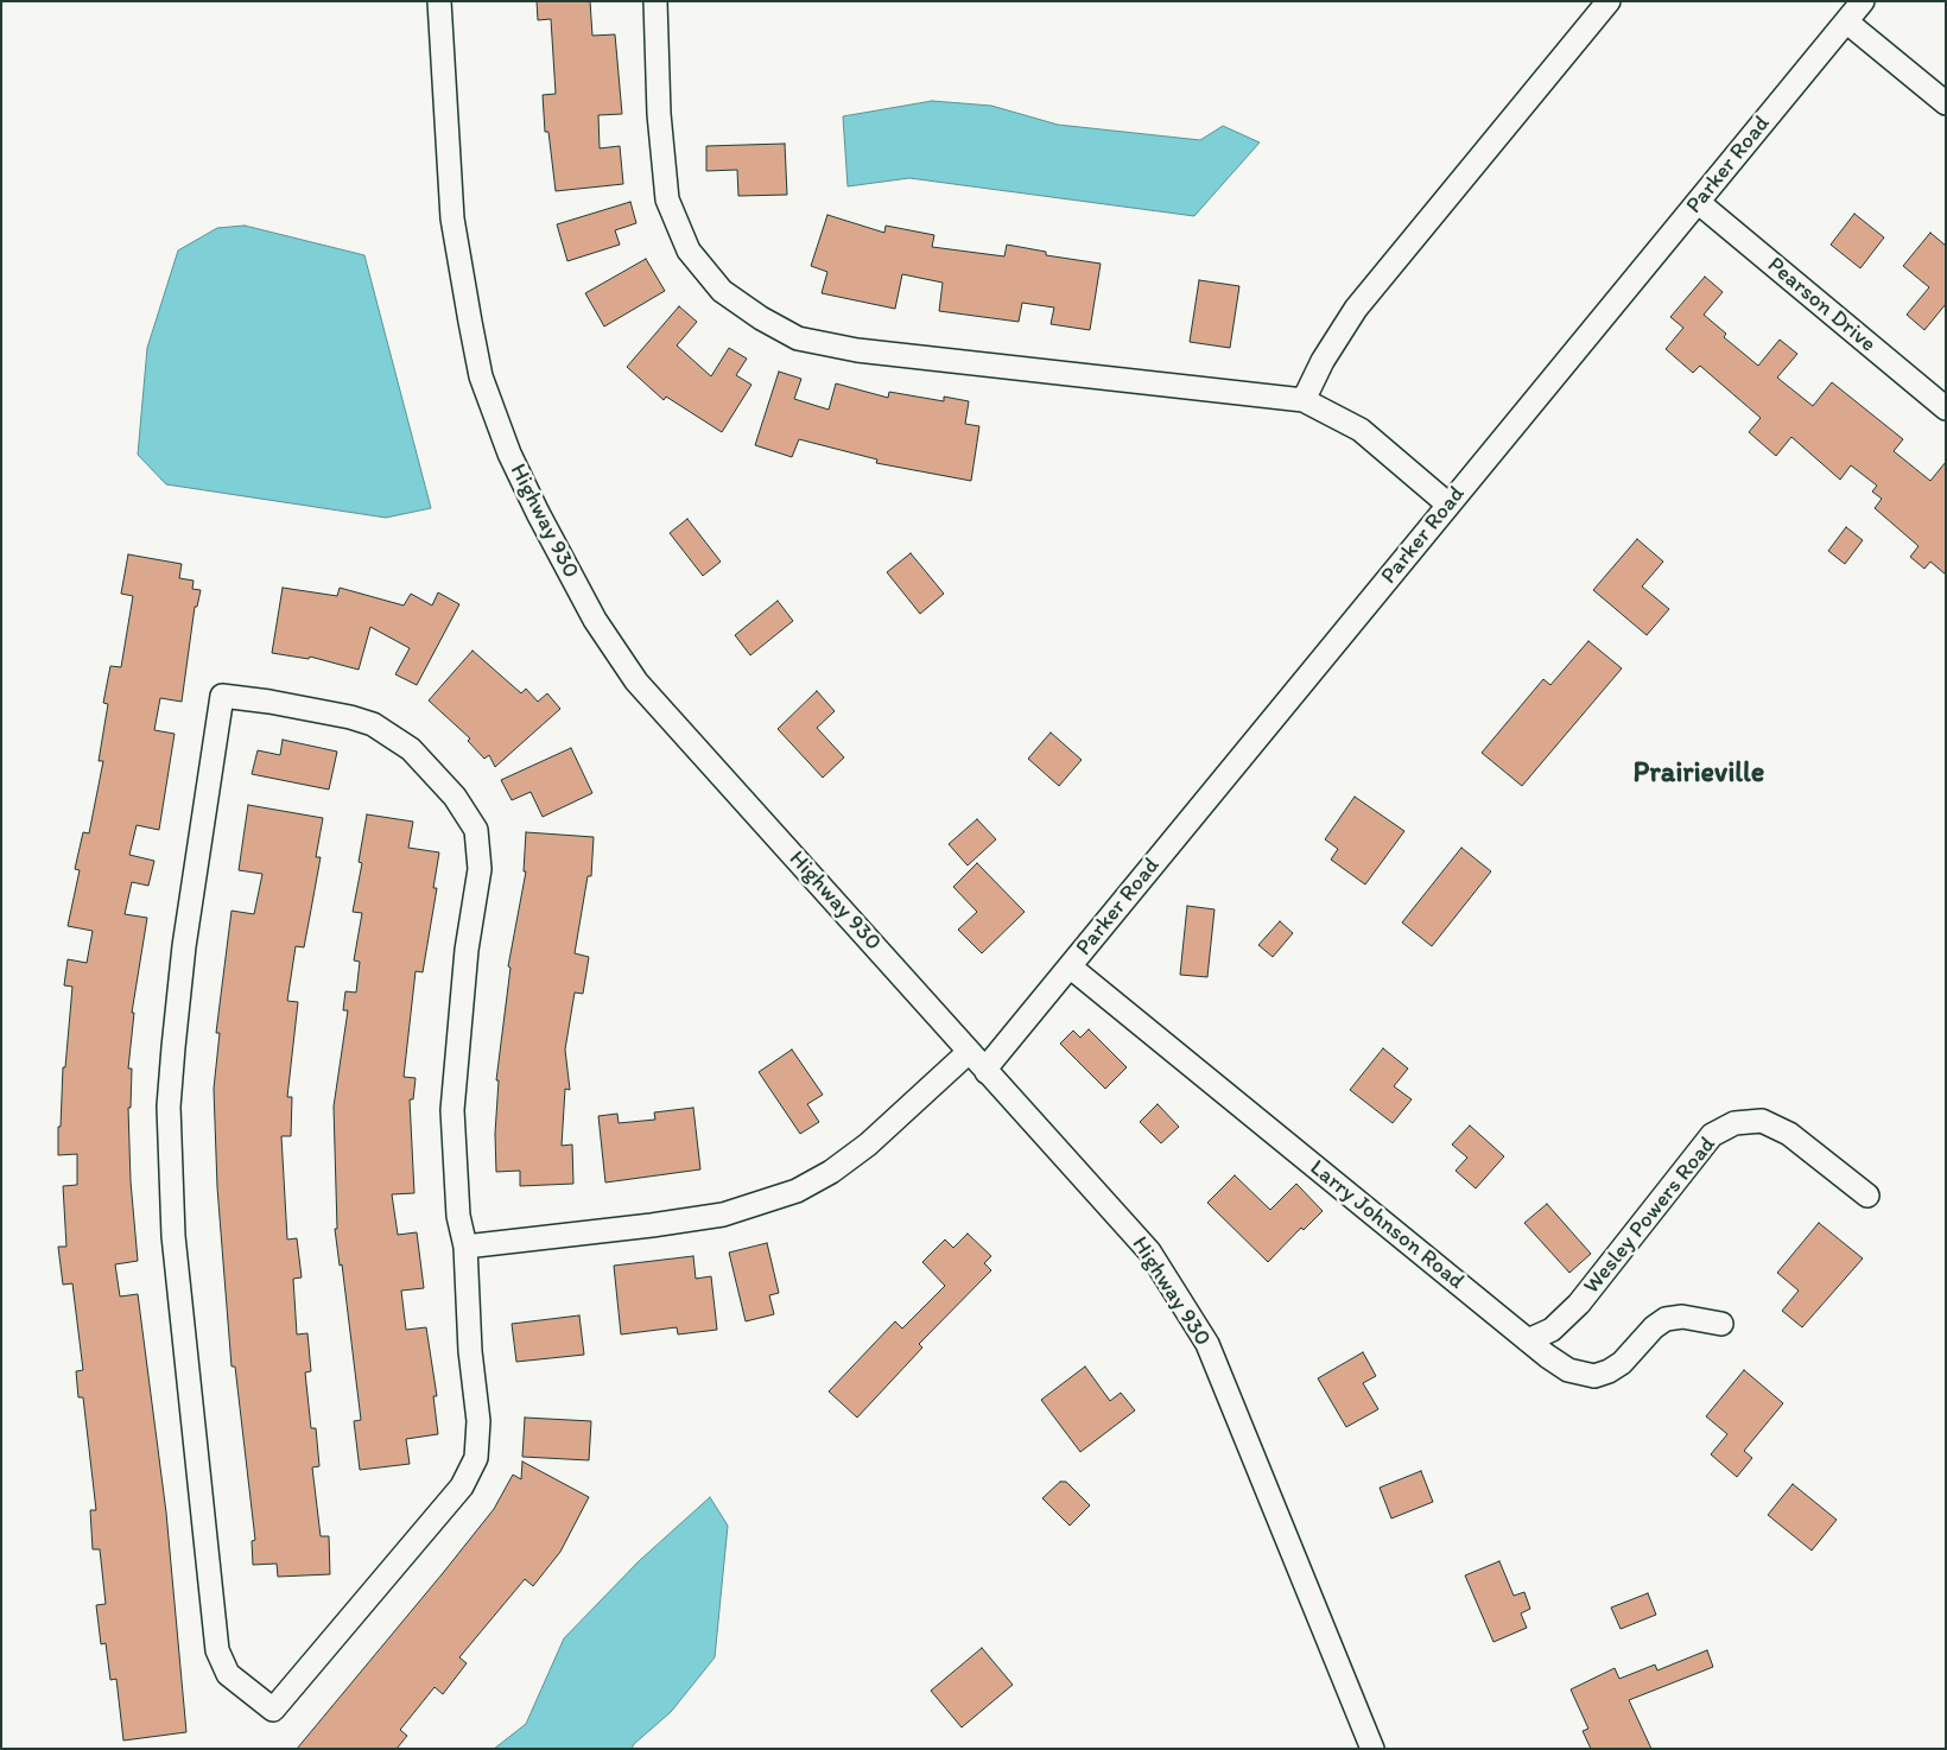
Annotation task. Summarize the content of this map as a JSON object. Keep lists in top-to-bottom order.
{
  "streets": {
    "street": [
      "Parker Road",
      "Pearson Drive",
      "Highway 930",
      "Wesley Powers Road",
      "Larry Johnson Road"
    ]
  },
  "crossings": [
    ["Parker Road", "Pearson Drive"],
    ["Parker Road", "Highway 930"],
    ["Parker Road", "Larry Johnson Road"],
    ["Wesley Powers Road", "Larry Johnson Road"]
  ],
  "districts": ["Prairieville"]
}
